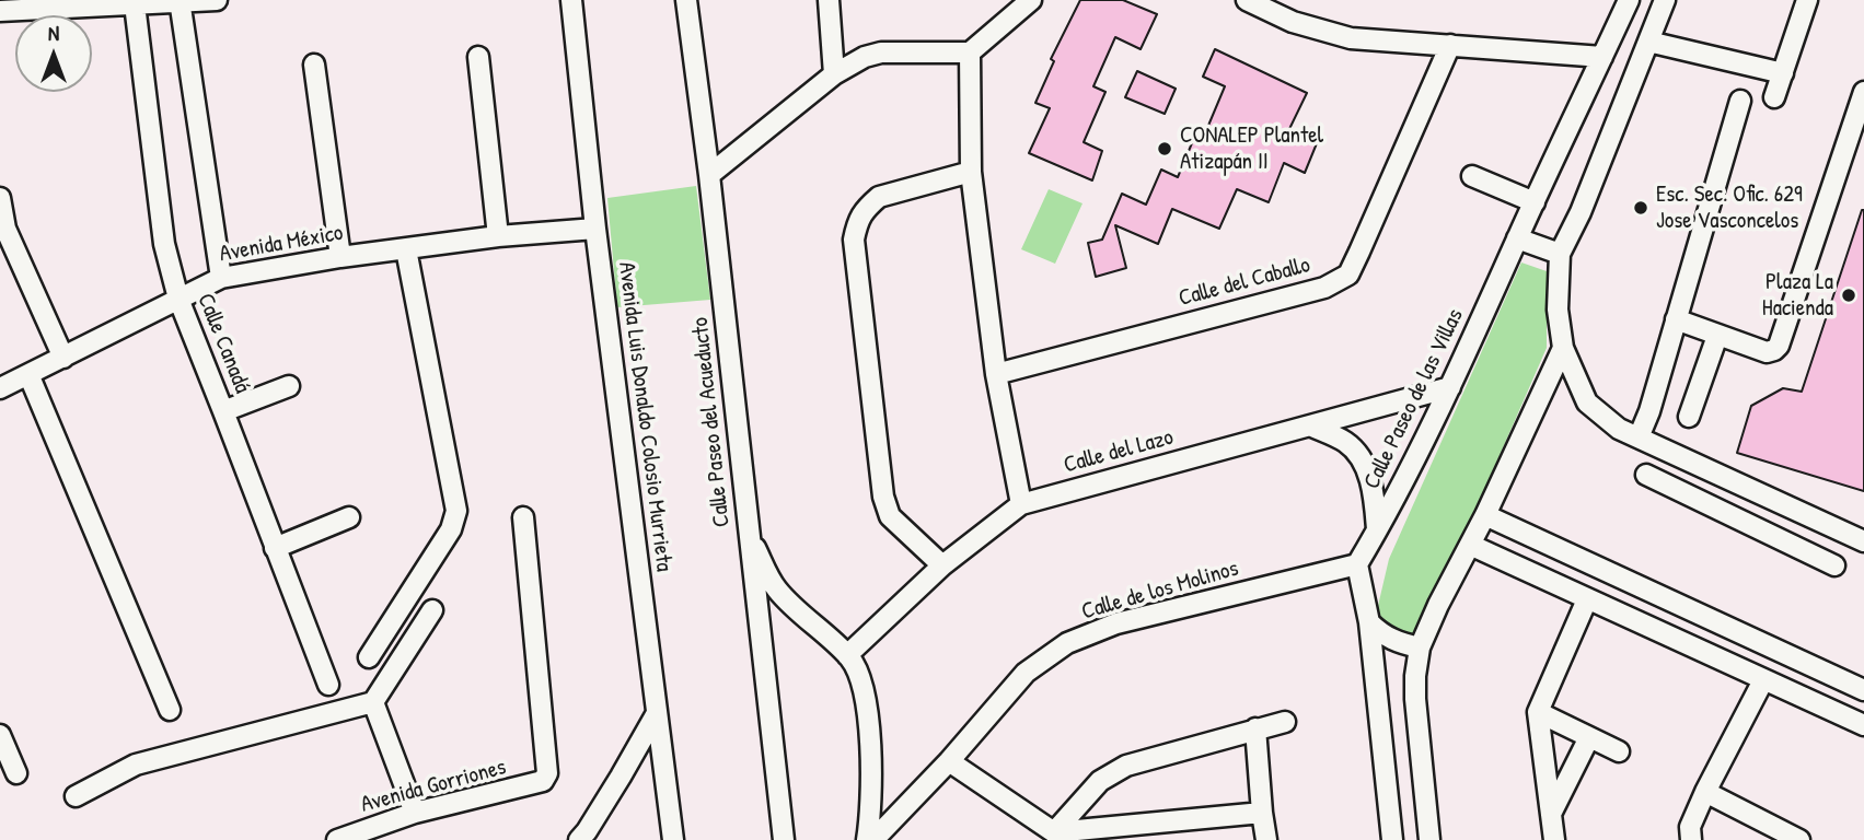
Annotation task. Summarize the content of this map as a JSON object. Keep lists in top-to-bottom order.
{
  "streets": {
    "street": [
      "Avenida México",
      "Calle del Caballo",
      "Calle Canadá",
      "Calle Paseo de las Villas",
      "Avenida Luis Donaldo Colosio Murrieta",
      "Calle Paseo del Acueducto",
      "Calle del Lazo",
      "Calle de los Molinos",
      "Avenida Gorriones"
    ]
  },
  "crossings": [
    ["Avenida México", "Calle Canadá"],
    ["Avenida México", "Avenida Luis Donaldo Colosio Murrieta"],
    ["Calle Paseo de las Villas", "Calle del Lazo"],
    ["Calle Paseo de las Villas", "Calle de los Molinos"]
  ],
  "places": ["CONALEP Plantel Atizapán II", "Esc. Sec. Ofic. 629 Jose Vasconcelos", "Plaza La Hacienda"],
  "north": "top"
}
